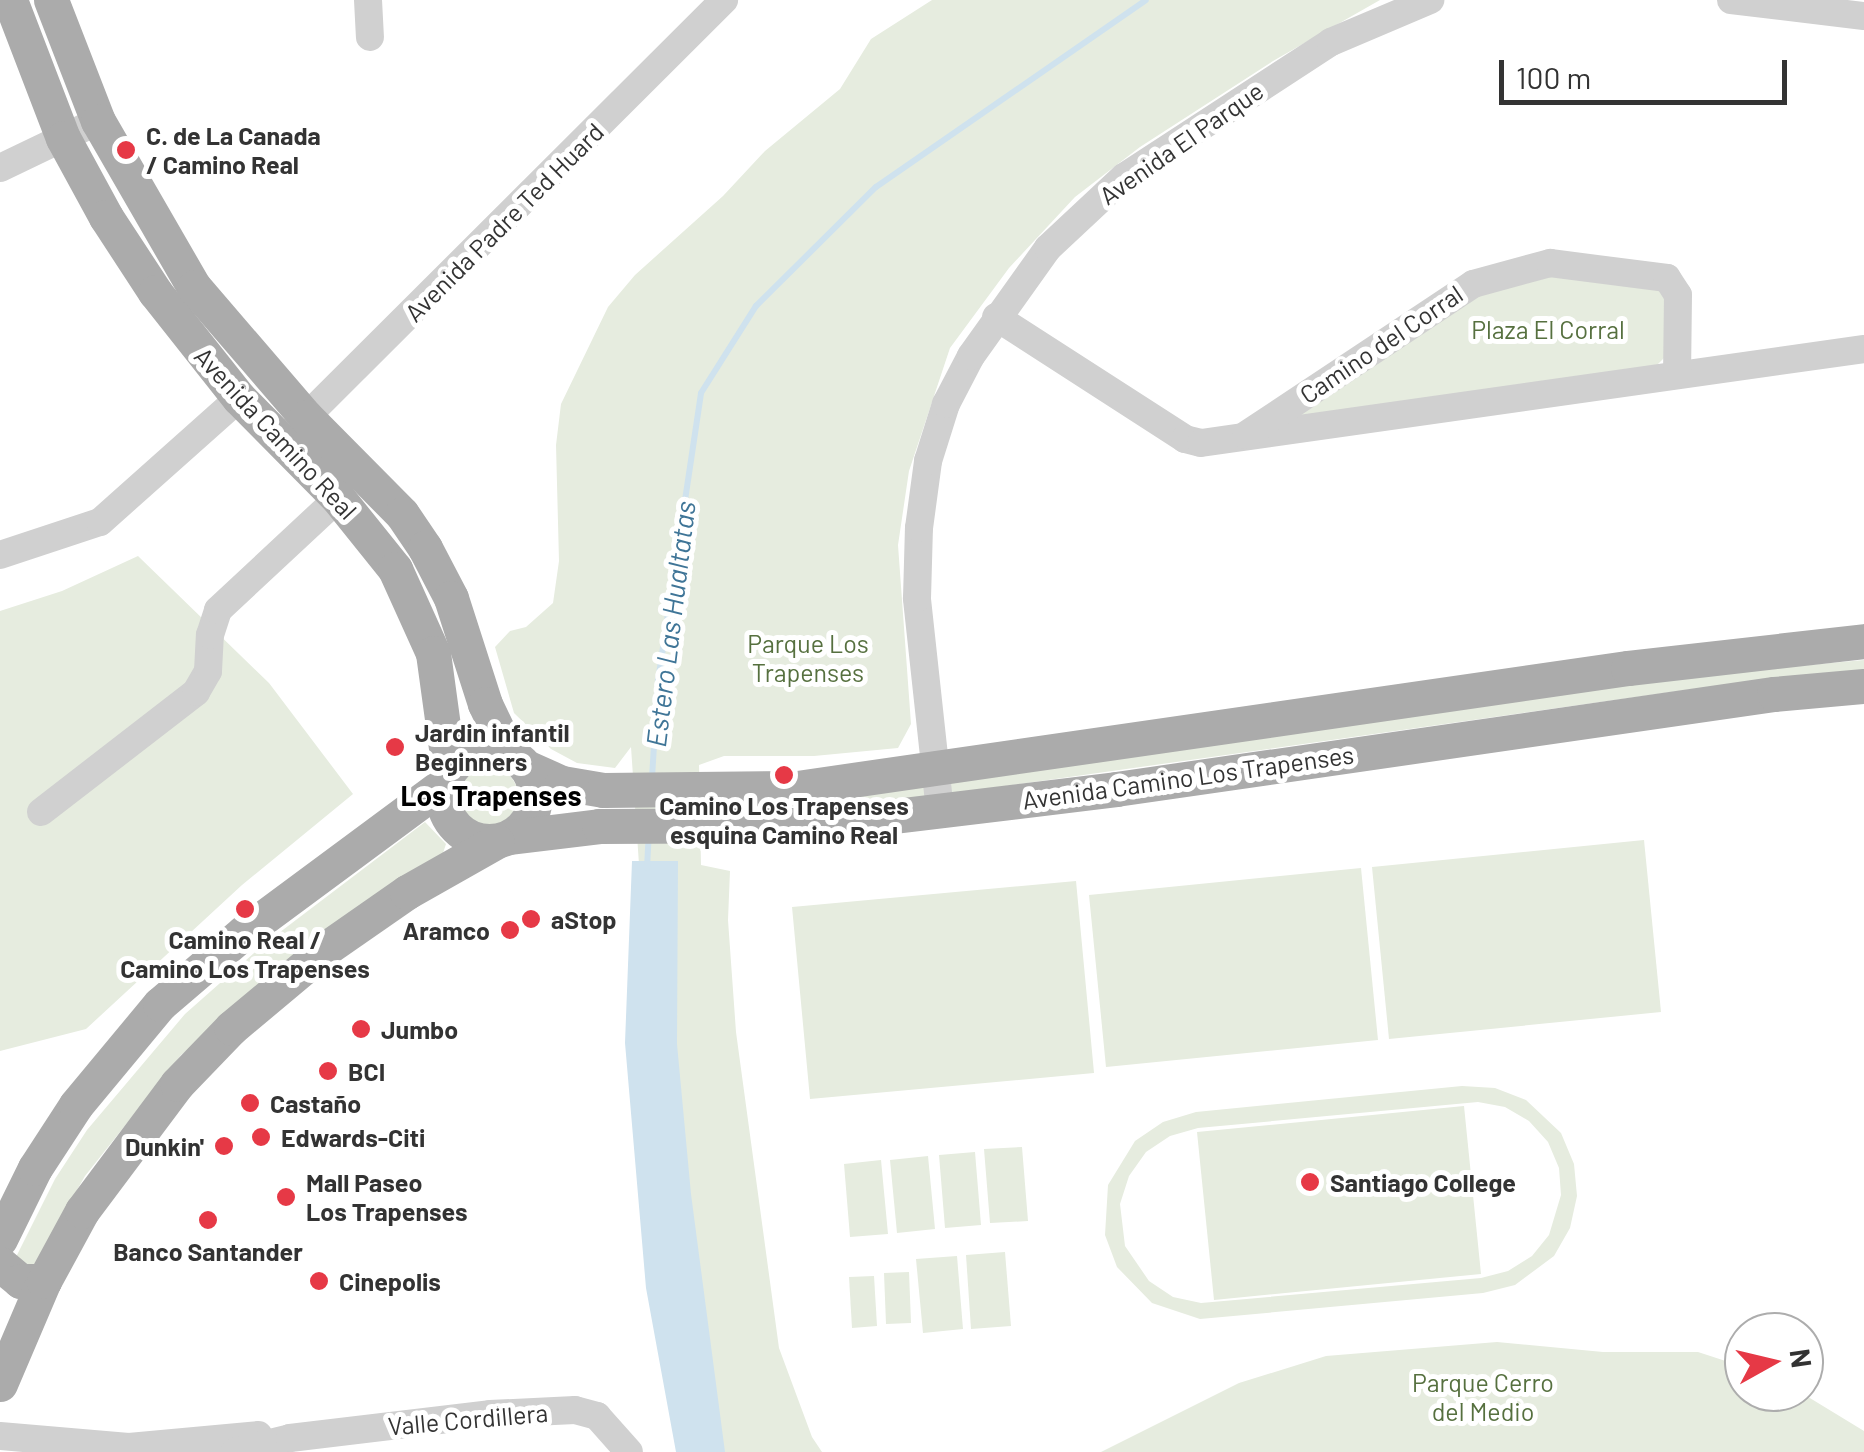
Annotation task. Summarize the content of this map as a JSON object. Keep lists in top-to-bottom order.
{
  "streets": {
    "main road": ["Avenida Camino Real", "Avenida Camino Los Trapenses"],
    "street": [
      "Avenida El Parque",
      "Avenida Padre Ted Huard",
      "Camino del Corral",
      "Valle Cordillera"
    ]
  },
  "crossings": [
    ["Avenida El Parque", "Camino del Corral"],
    ["Avenida El Parque", "Avenida Camino Los Trapenses"],
    ["Avenida Padre Ted Huard", "Avenida Camino Real"],
    ["Avenida Camino Real", "Avenida Camino Los Trapenses"]
  ],
  "districts": ["Los Trapenses"],
  "water": ["Estero Las Hualtatas"],
  "parks": ["Plaza El Corral", "Parque Los Trapenses", "Parque Cerro del Medio"],
  "places": [
    "C. de La Canada / Camino Real",
    "Jardin infantil Beginners",
    "Camino Los Trapenses esquina Camino Real",
    "Camino Real / Camino Los Trapenses",
    "aStop",
    "Aramco",
    "Jumbo",
    "BCI",
    "Castaño",
    "Edwards-Citi",
    "Dunkin'",
    "Santiago College",
    "Mall Paseo Los Trapenses",
    "Banco Santander",
    "Cinepolis"
  ],
  "scale_bar": "100 m",
  "north": "right"
}
